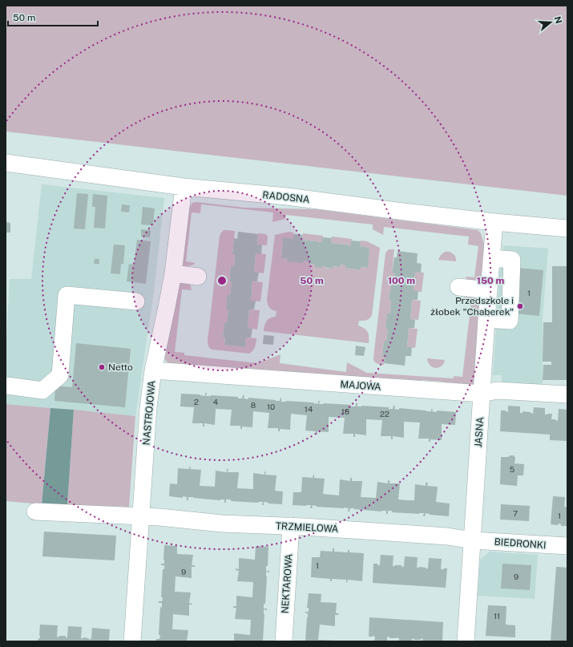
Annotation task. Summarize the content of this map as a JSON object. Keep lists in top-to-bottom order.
{
  "streets": {
    "street": [
      "RADOSNA",
      "MAJOWA",
      "NASTROJOWA",
      "JASNA",
      "TRZMIELOWA",
      "BIEDRONKI",
      "NEKTAROWA"
    ]
  },
  "crossings": [
    ["RADOSNA", "NASTROJOWA"],
    ["RADOSNA", "JASNA"],
    ["MAJOWA", "NASTROJOWA"],
    ["MAJOWA", "JASNA"],
    ["NASTROJOWA", "TRZMIELOWA"],
    ["JASNA", "TRZMIELOWA"],
    ["JASNA", "BIEDRONKI"],
    ["TRZMIELOWA", "BIEDRONKI"],
    ["TRZMIELOWA", "NEKTAROWA"]
  ],
  "places": ["Przedszkole i żłobek \"Chaberek\"", "Netto"],
  "house_numbers": [
    "1",
    "2",
    "4",
    "8",
    "10",
    "14",
    "18",
    "22",
    "5",
    "7",
    "1",
    "1",
    "9",
    "9",
    "11"
  ],
  "scale_bar": "50 m",
  "north": "right",
  "rings": ["50 m", "100 m", "150 m"]
}
